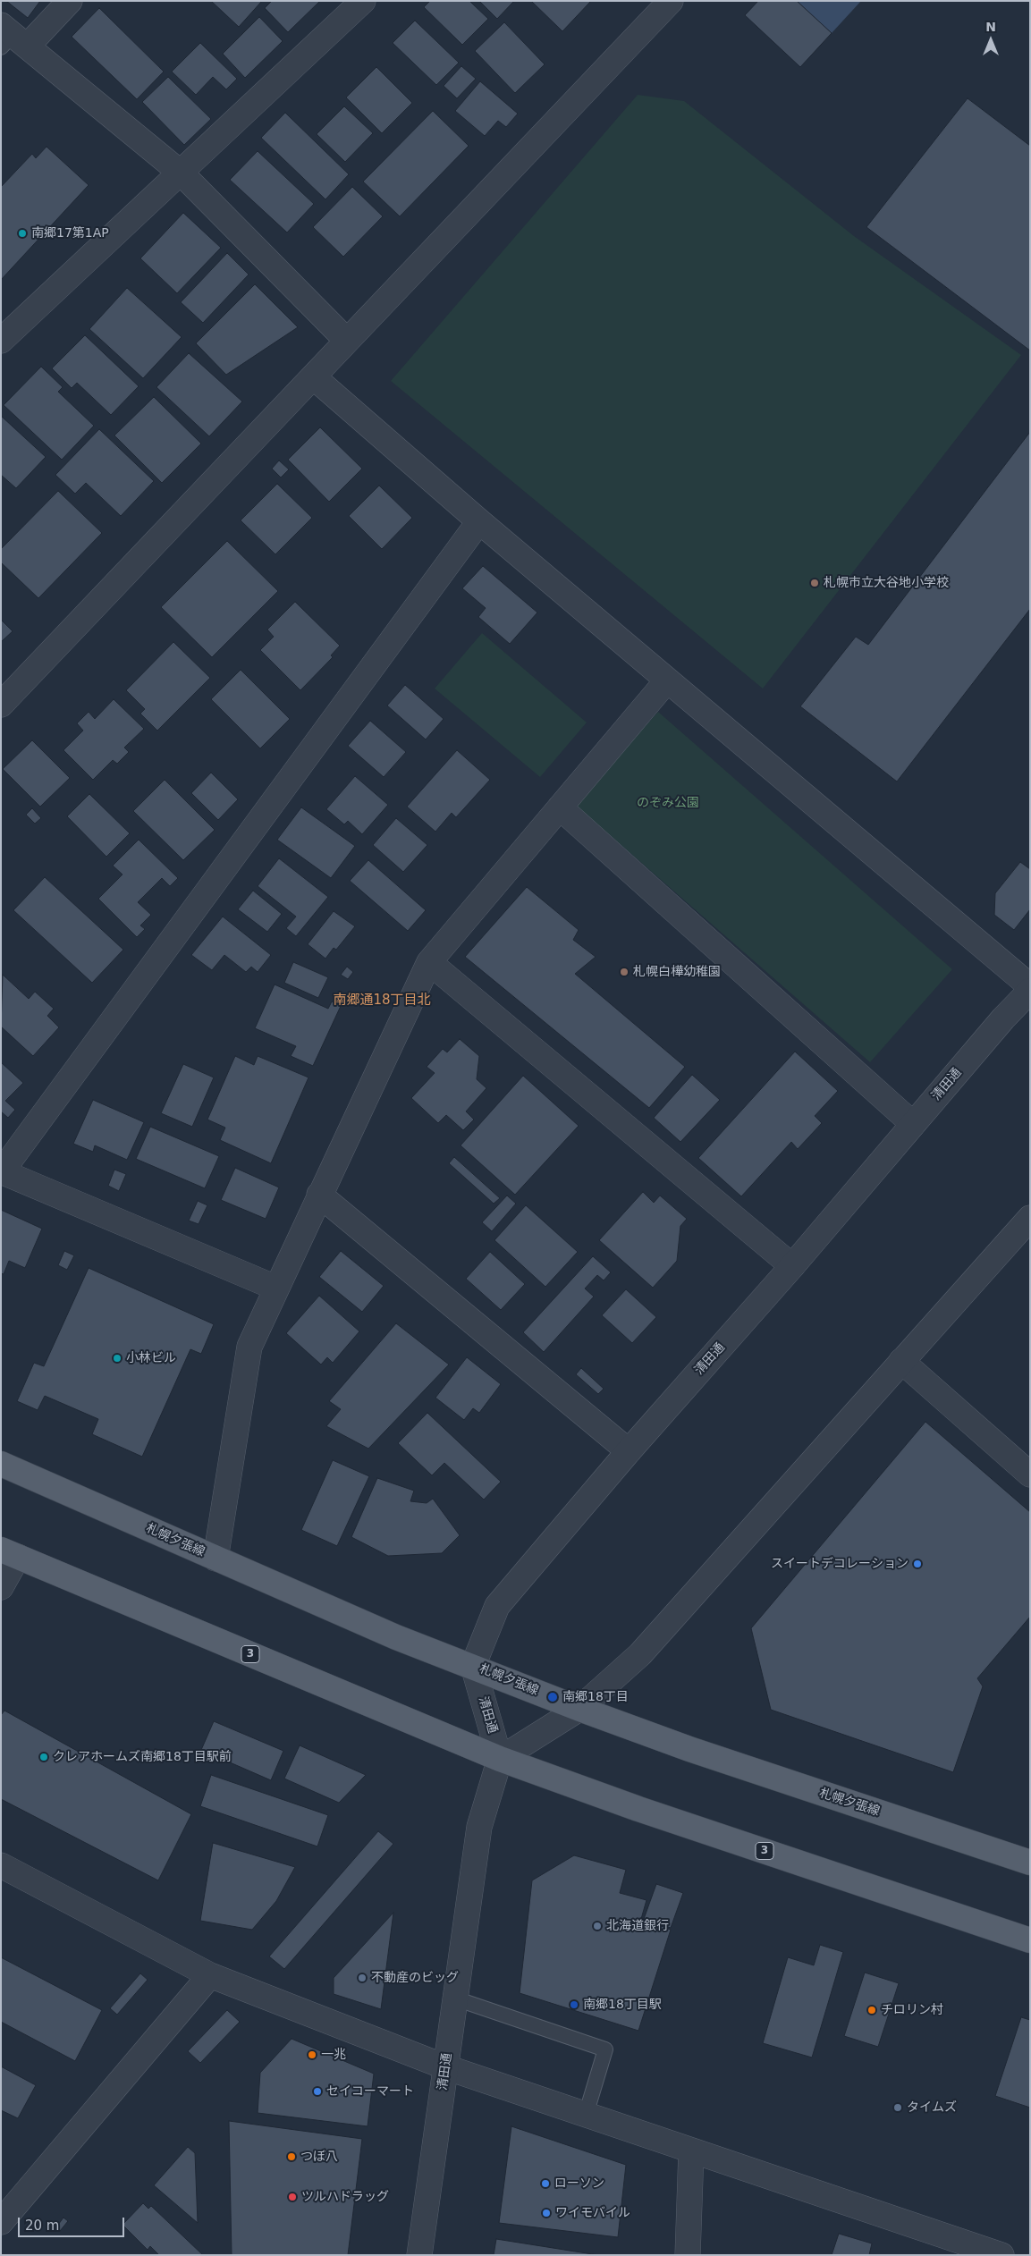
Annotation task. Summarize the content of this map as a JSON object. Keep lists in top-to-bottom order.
{
  "streets": {
    "main road": ["札幌夕張線", "3"],
    "street": ["清田通"]
  },
  "crossings": [
    ["清田通", "札幌夕張線"],
    ["清田通", "3"]
  ],
  "districts": ["南郷通18丁目北"],
  "parks": ["のぞみ公園"],
  "places": [
    "南郷17第1AP",
    "札幌市立大谷地小学校",
    "札幌白樺幼稚園",
    "小林ビル",
    "スイートデコレーション",
    "南郷18丁目",
    "クレアホームズ南郷18丁目駅前",
    "北海道銀行",
    "不動産のビッグ",
    "南郷18丁目駅",
    "チロリン村",
    "一兆",
    "セイコーマート",
    "タイムズ",
    "つぼ八",
    "ローソン",
    "ツルハドラッグ",
    "ワイモバイル"
  ],
  "scale_bar": "20 m",
  "north": "top"
}
